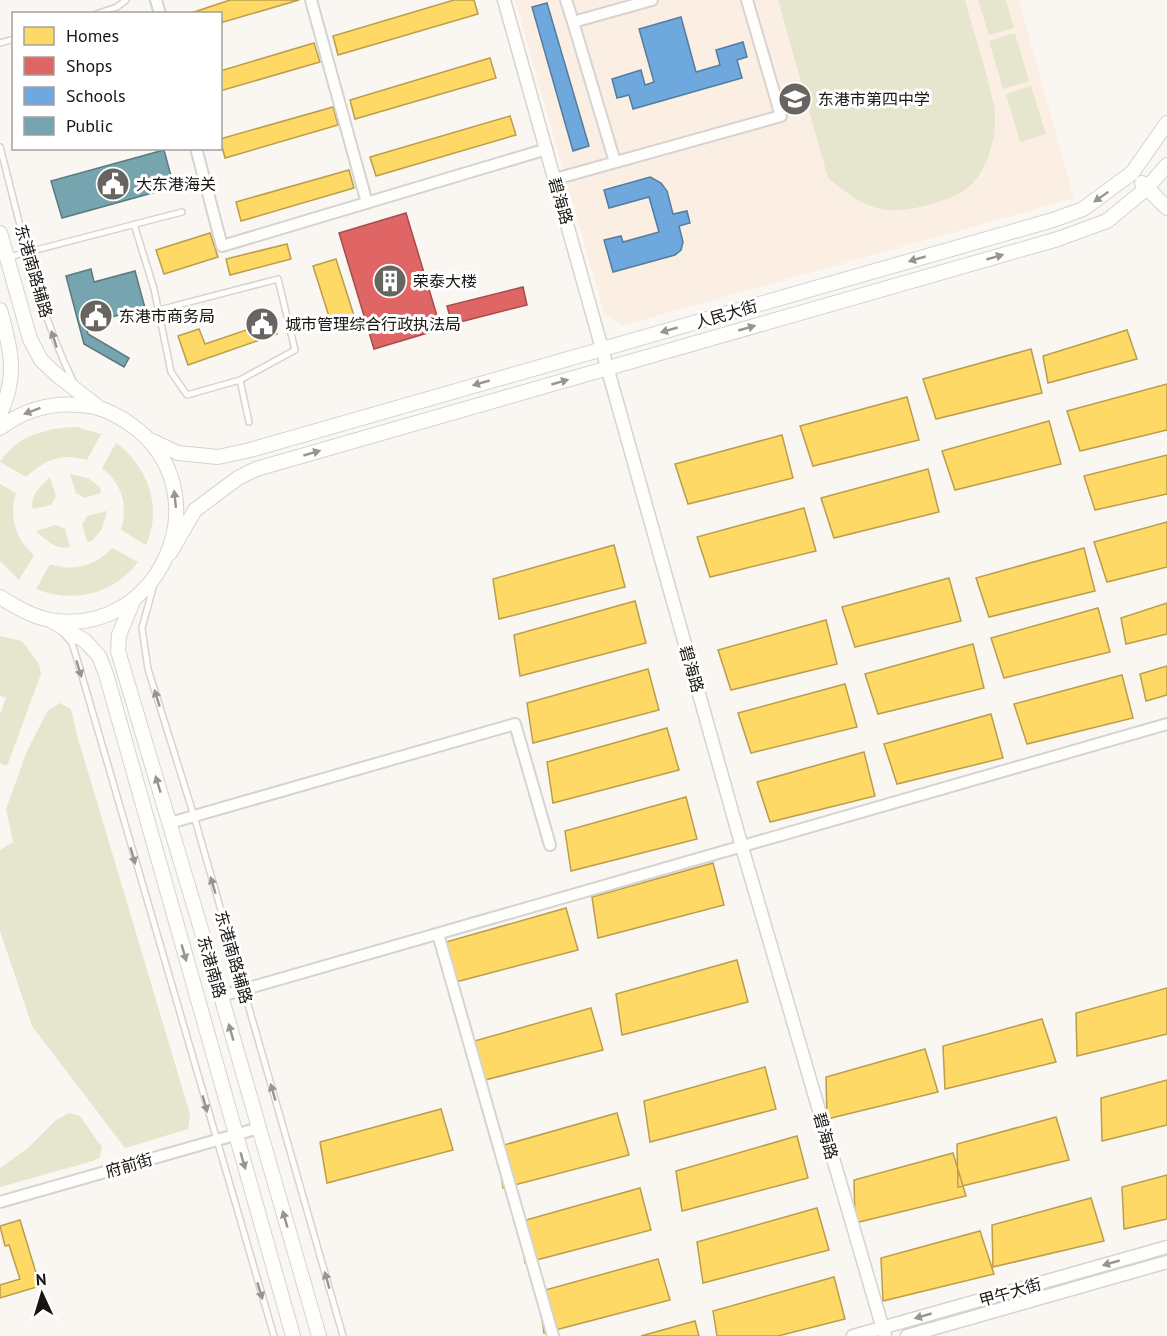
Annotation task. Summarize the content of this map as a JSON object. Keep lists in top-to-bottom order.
{
  "streets": {
    "main road": ["人民大街", "东港南路"],
    "street": ["碧海路", "府前街", "甲午大街"],
    "lane": ["东港南路辅路"]
  },
  "crossings": [
    ["碧海路", "人民大街"],
    ["碧海路", "甲午大街"],
    ["东港南路辅路", "人民大街"],
    ["人民大街", "东港南路"],
    ["东港南路", "府前街"]
  ],
  "one_way": ["东港南路辅路"],
  "places": {
    "school or university": ["东港市第四中学"],
    "public building": ["大东港海关", "东港市商务局", "城市管理综合行政执法局"],
    "building": ["荣泰大楼"]
  },
  "legend": [
    "Homes",
    "Shops",
    "Schools",
    "Public"
  ],
  "north": "top"
}
